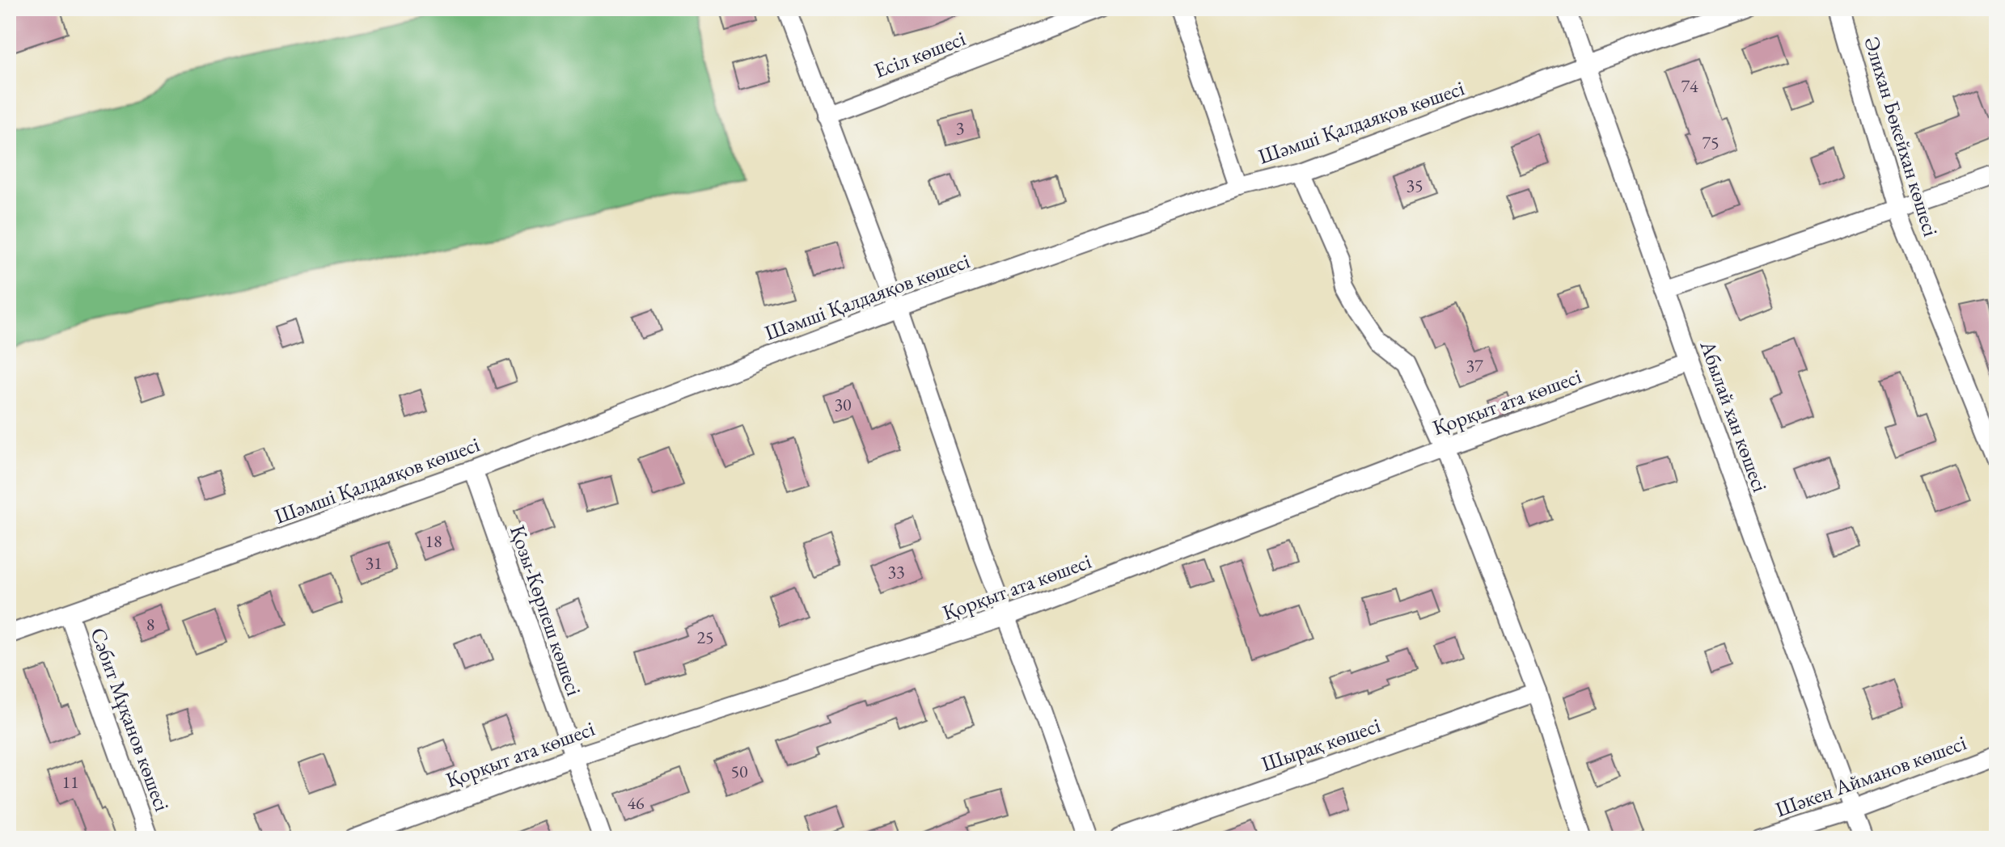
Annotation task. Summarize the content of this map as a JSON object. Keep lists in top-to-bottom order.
{
  "streets": {
    "street": [
      "Есіл көшесі",
      "Шәмші Қалдаяқов көшесі",
      "Әлихан Бөкейхан көшесі",
      "Қорқыт ата көшесі",
      "Абылай хан көшесі",
      "Қозы-Көрпеш көшесі",
      "Сәбит Мұқанов көшесі",
      "Шырақ көшесі",
      "Шәкен Айманов көшесі"
    ]
  },
  "crossings": [
    ["Шәмші Қалдаяқов көшесі", "Абылай хан көшесі"],
    ["Шәмші Қалдаяқов көшесі", "Қозы-Көрпеш көшесі"],
    ["Шәмші Қалдаяқов көшесі", "Сәбит Мұқанов көшесі"],
    ["Қорқыт ата көшесі", "Абылай хан көшесі"],
    ["Қорқыт ата көшесі", "Қозы-Көрпеш көшесі"],
    ["Абылай хан көшесі", "Шәкен Айманов көшесі"]
  ],
  "house_numbers": [
    "74",
    "3",
    "75",
    "35",
    "37",
    "30",
    "18",
    "31",
    "33",
    "8",
    "25",
    "50",
    "11",
    "46"
  ]
}
